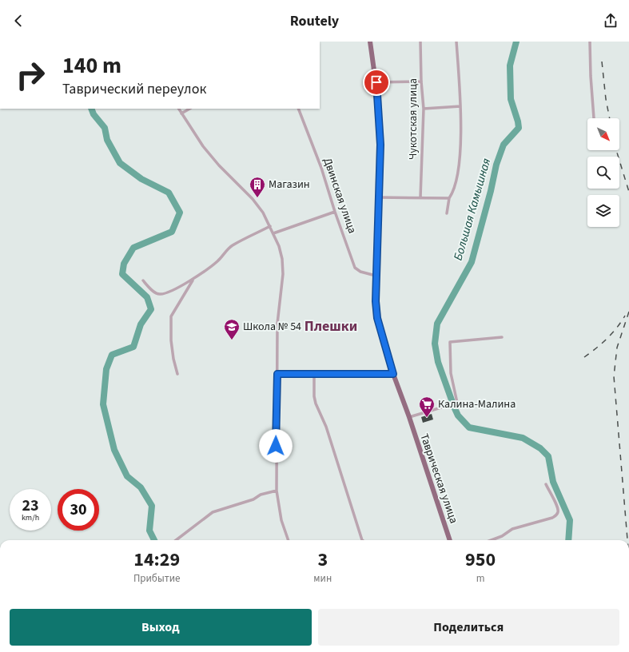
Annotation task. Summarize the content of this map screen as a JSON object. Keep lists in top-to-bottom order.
{
  "streets": {
    "main road": ["Таврическая улица"],
    "street": ["Чукотская улица", "Двинская улица"]
  },
  "crossings": [
    ["Двинская улица", "Таврическая улица"]
  ],
  "districts": ["Плешки"],
  "water": ["Большая Камышная"],
  "places": {
    "building": ["Магазин"],
    "school or university": ["Школа № 54"],
    "supermarket": ["Калина-Малина"]
  },
  "north": "bottom right",
  "page": {
    "header": "Routely",
    "turn": ["140 m", "Таврический переулок"],
    "speed": "23 km/h",
    "limit": "30",
    "eta": [
      "14:29",
      "Прибытие",
      "3",
      "мин",
      "950",
      "m"
    ],
    "buttons": ["Выход", "Поделиться"]
  }
}
